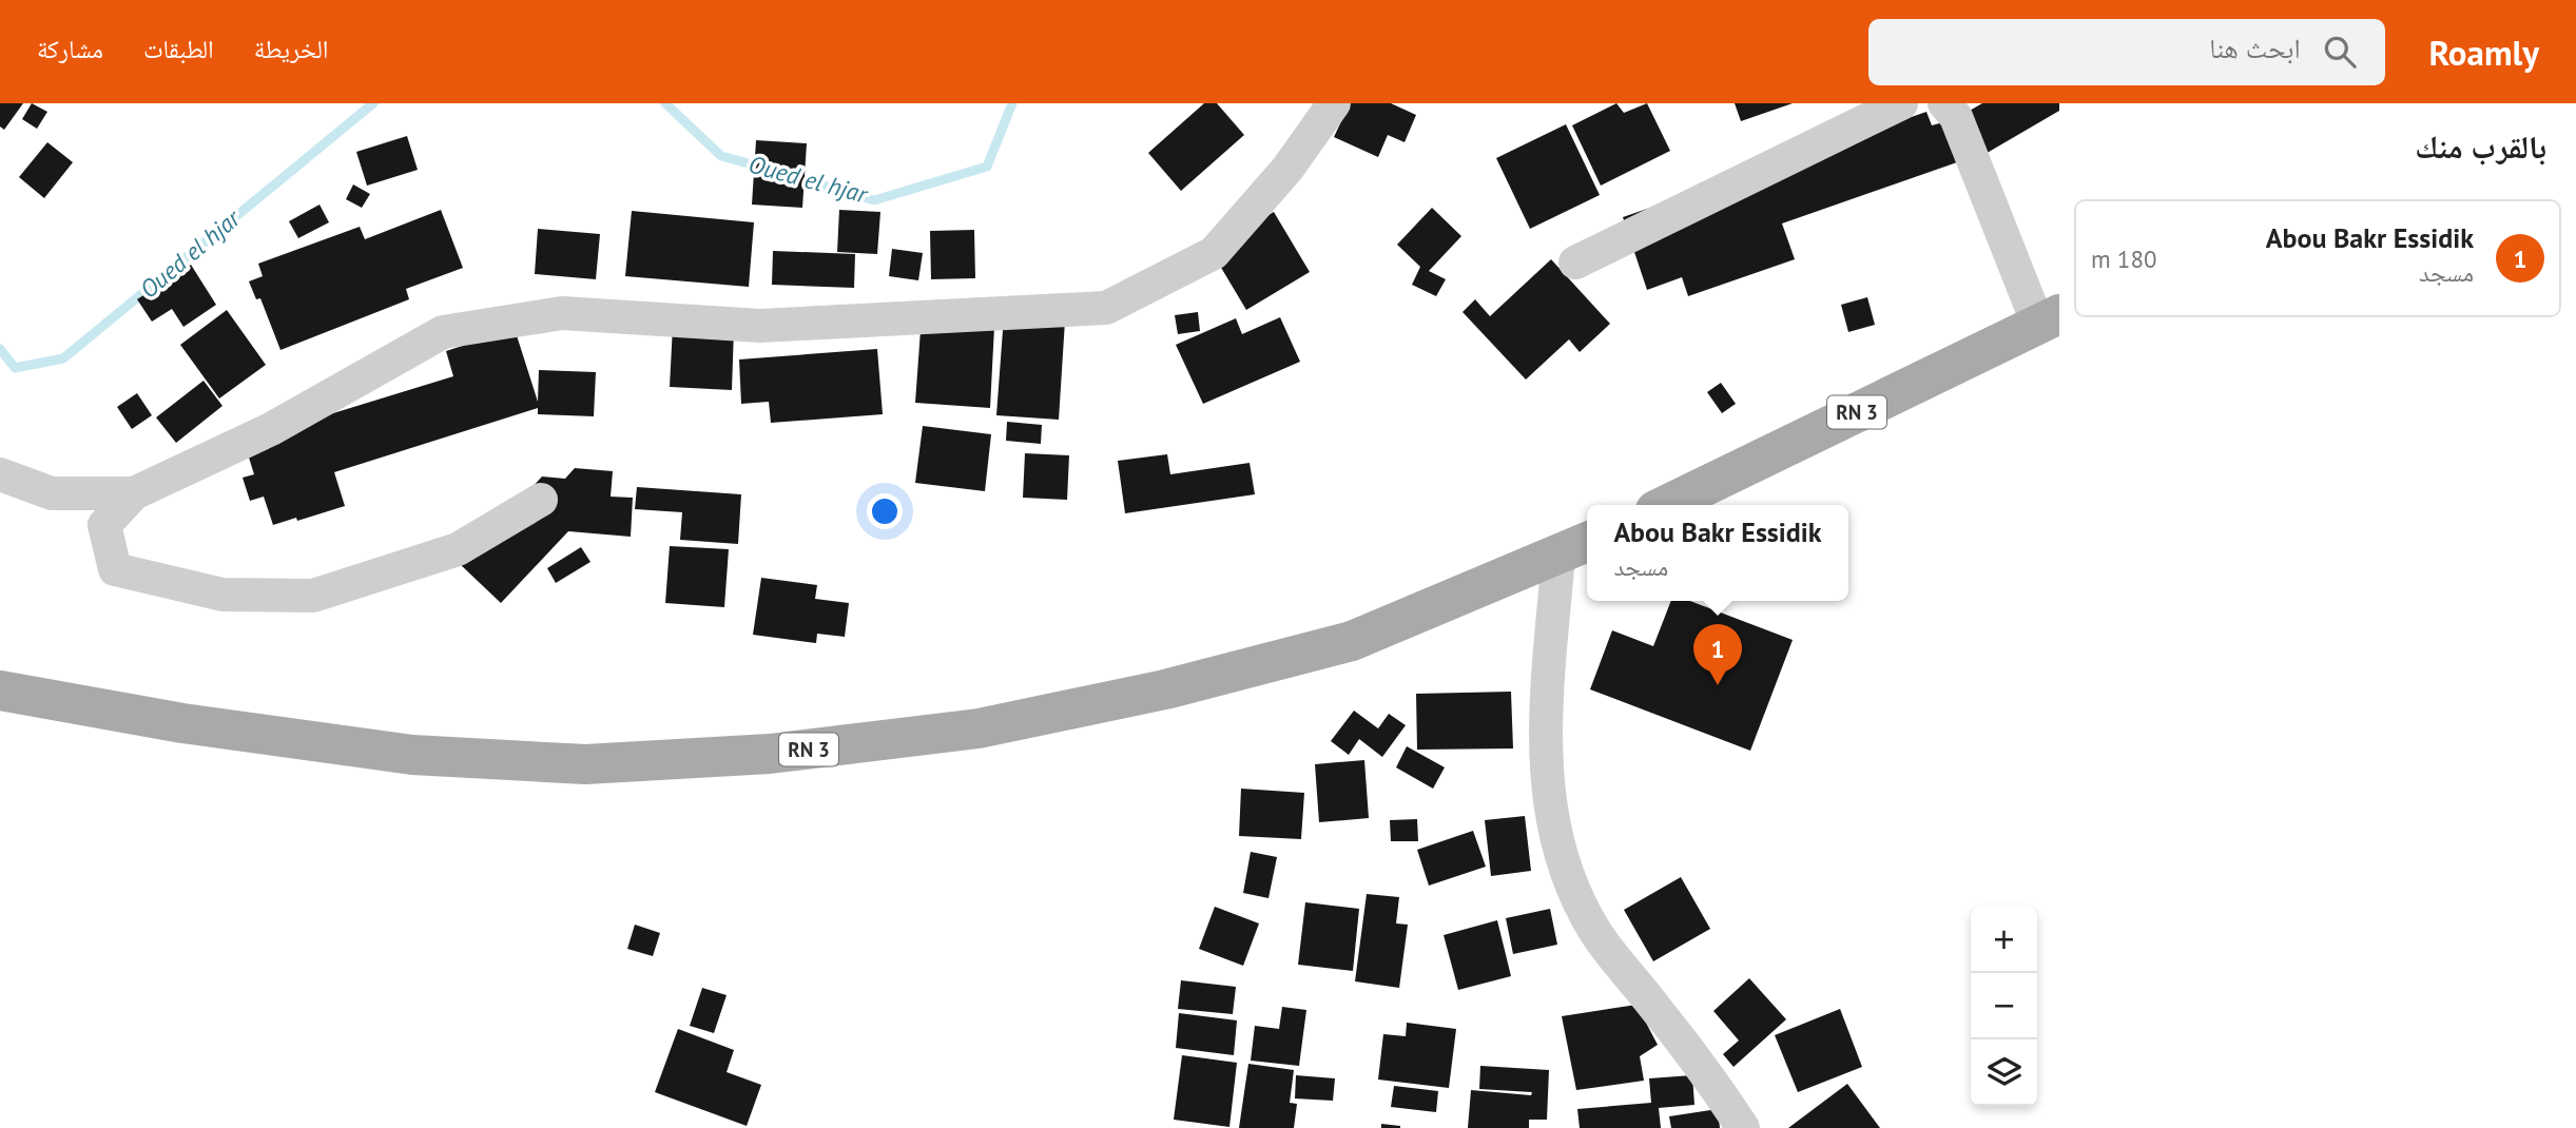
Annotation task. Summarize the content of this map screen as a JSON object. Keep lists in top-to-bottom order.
{
  "streets": {
    "main road": ["RN 3"]
  },
  "water": ["Oued el hjar"],
  "page": {
    "header": "Roamly",
    "search": "ابحث هنا",
    "nav": ["الخريطة", "الطبقات", "مشاركة"],
    "heading": "بالقرب منك",
    "list": [
      {
        "mark": "1",
        "name": "Abou Bakr Essidik",
        "note": "مسجد",
        "value": "180 m"
      }
    ],
    "popup": ["Abou Bakr Essidik", "مسجد"],
    "pins": "1",
    "map_buttons": ["+", "−"]
  }
}
